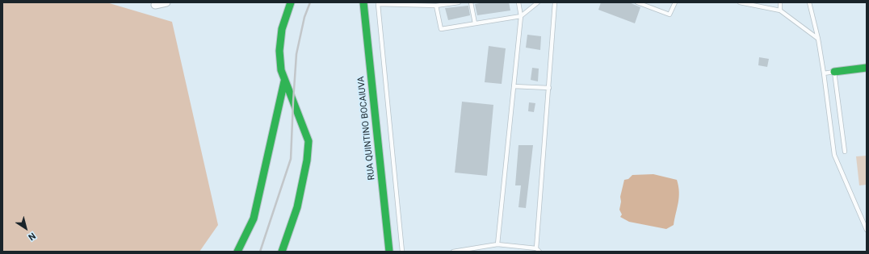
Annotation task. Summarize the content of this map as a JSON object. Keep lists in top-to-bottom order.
{
  "streets": {
    "street": ["RUA QUINTINO BOCAIUVA"]
  },
  "north": "bottom right"
}
